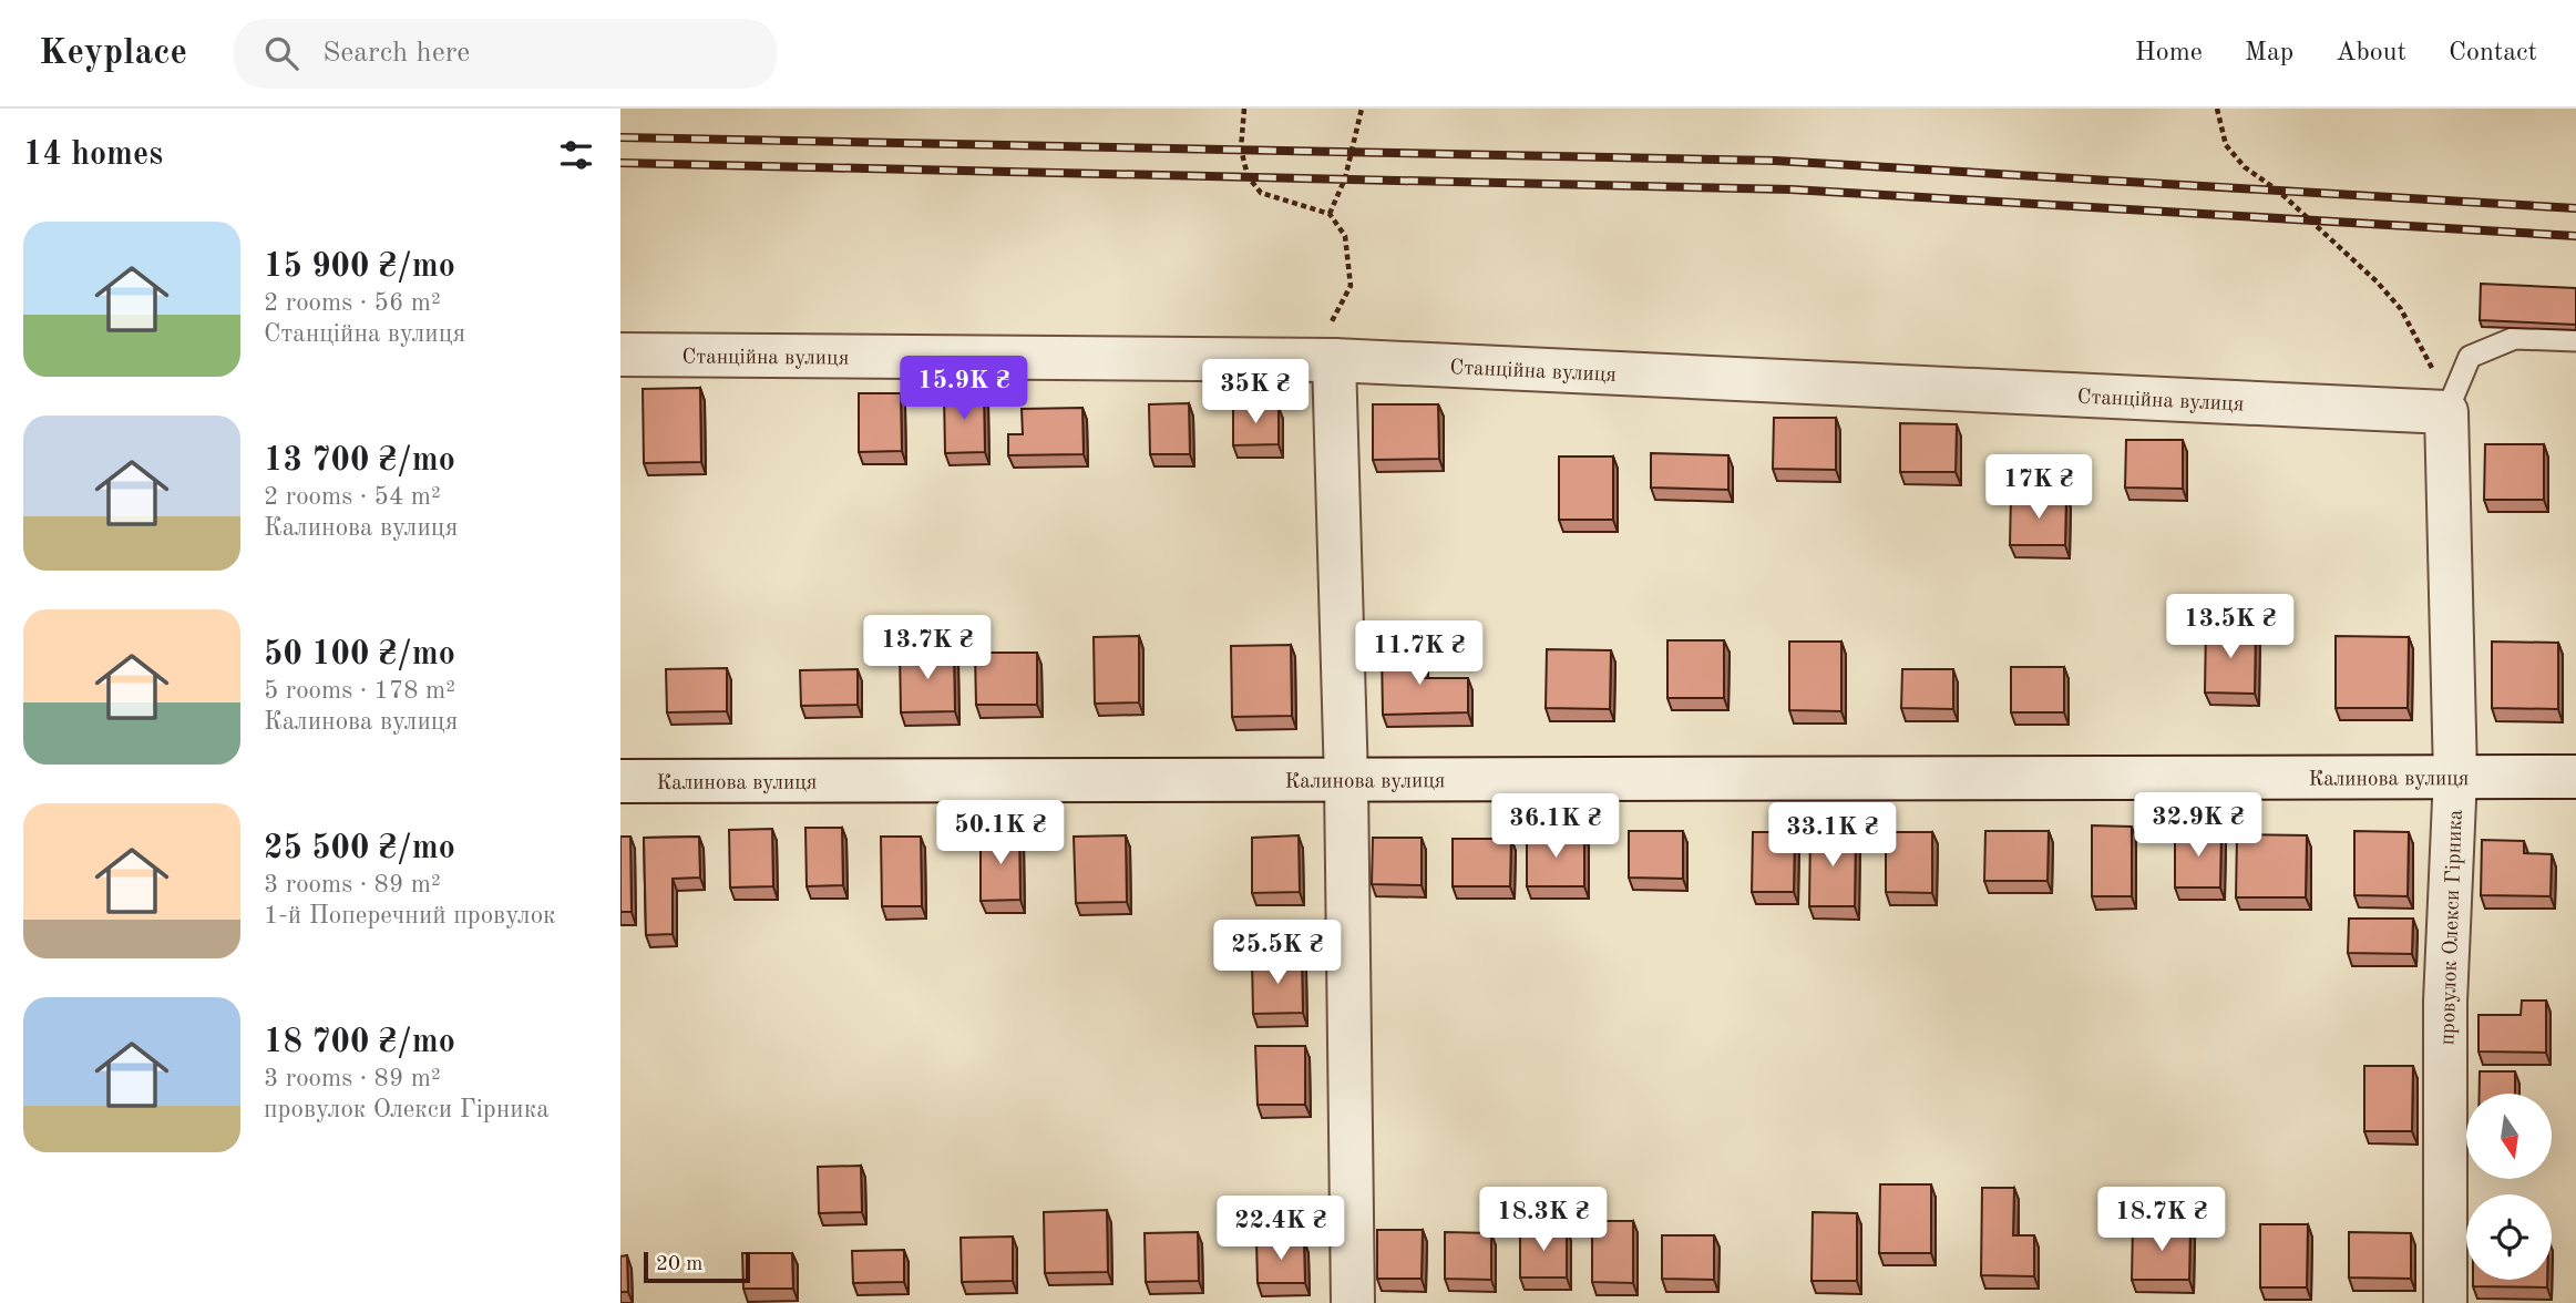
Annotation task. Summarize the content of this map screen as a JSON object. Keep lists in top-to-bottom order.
{
  "streets": {
    "street": ["Станційна вулиця", "Калинова вулиця", "провулок Олекси Гірника"]
  },
  "crossings": [
    ["Станційна вулиця", "провулок Олекси Гірника"],
    ["Калинова вулиця", "провулок Олекси Гірника"]
  ],
  "scale_bar": "20 m",
  "north": "bottom",
  "page": {
    "header": "Keyplace",
    "search": "Search here",
    "nav": [
      "Home",
      "Map",
      "About",
      "Contact"
    ],
    "heading": "14 homes",
    "list": [
      {
        "name": "15 900 ₴/mo",
        "note": "2 rooms · 56 m² · Станційна вулиця"
      },
      {
        "name": "13 700 ₴/mo",
        "note": "2 rooms · 54 m² · Калинова вулиця"
      },
      {
        "name": "50 100 ₴/mo",
        "note": "5 rooms · 178 m² · Калинова вулиця"
      },
      {
        "name": "25 500 ₴/mo",
        "note": "3 rooms · 89 m² · 1-й Поперечний провулок"
      },
      {
        "name": "18 700 ₴/mo",
        "note": "3 rooms · 89 m² · провулок Олекси Гірника"
      }
    ],
    "price": [
      "15.9K ₴",
      "35K ₴",
      "17K ₴",
      "13.5K ₴",
      "13.7K ₴",
      "11.7K ₴",
      "32.9K ₴",
      "36.1K ₴",
      "50.1K ₴",
      "33.1K ₴",
      "25.5K ₴",
      "18.3K ₴",
      "18.7K ₴",
      "22.4K ₴"
    ],
    "scale": "20 m"
  }
}
